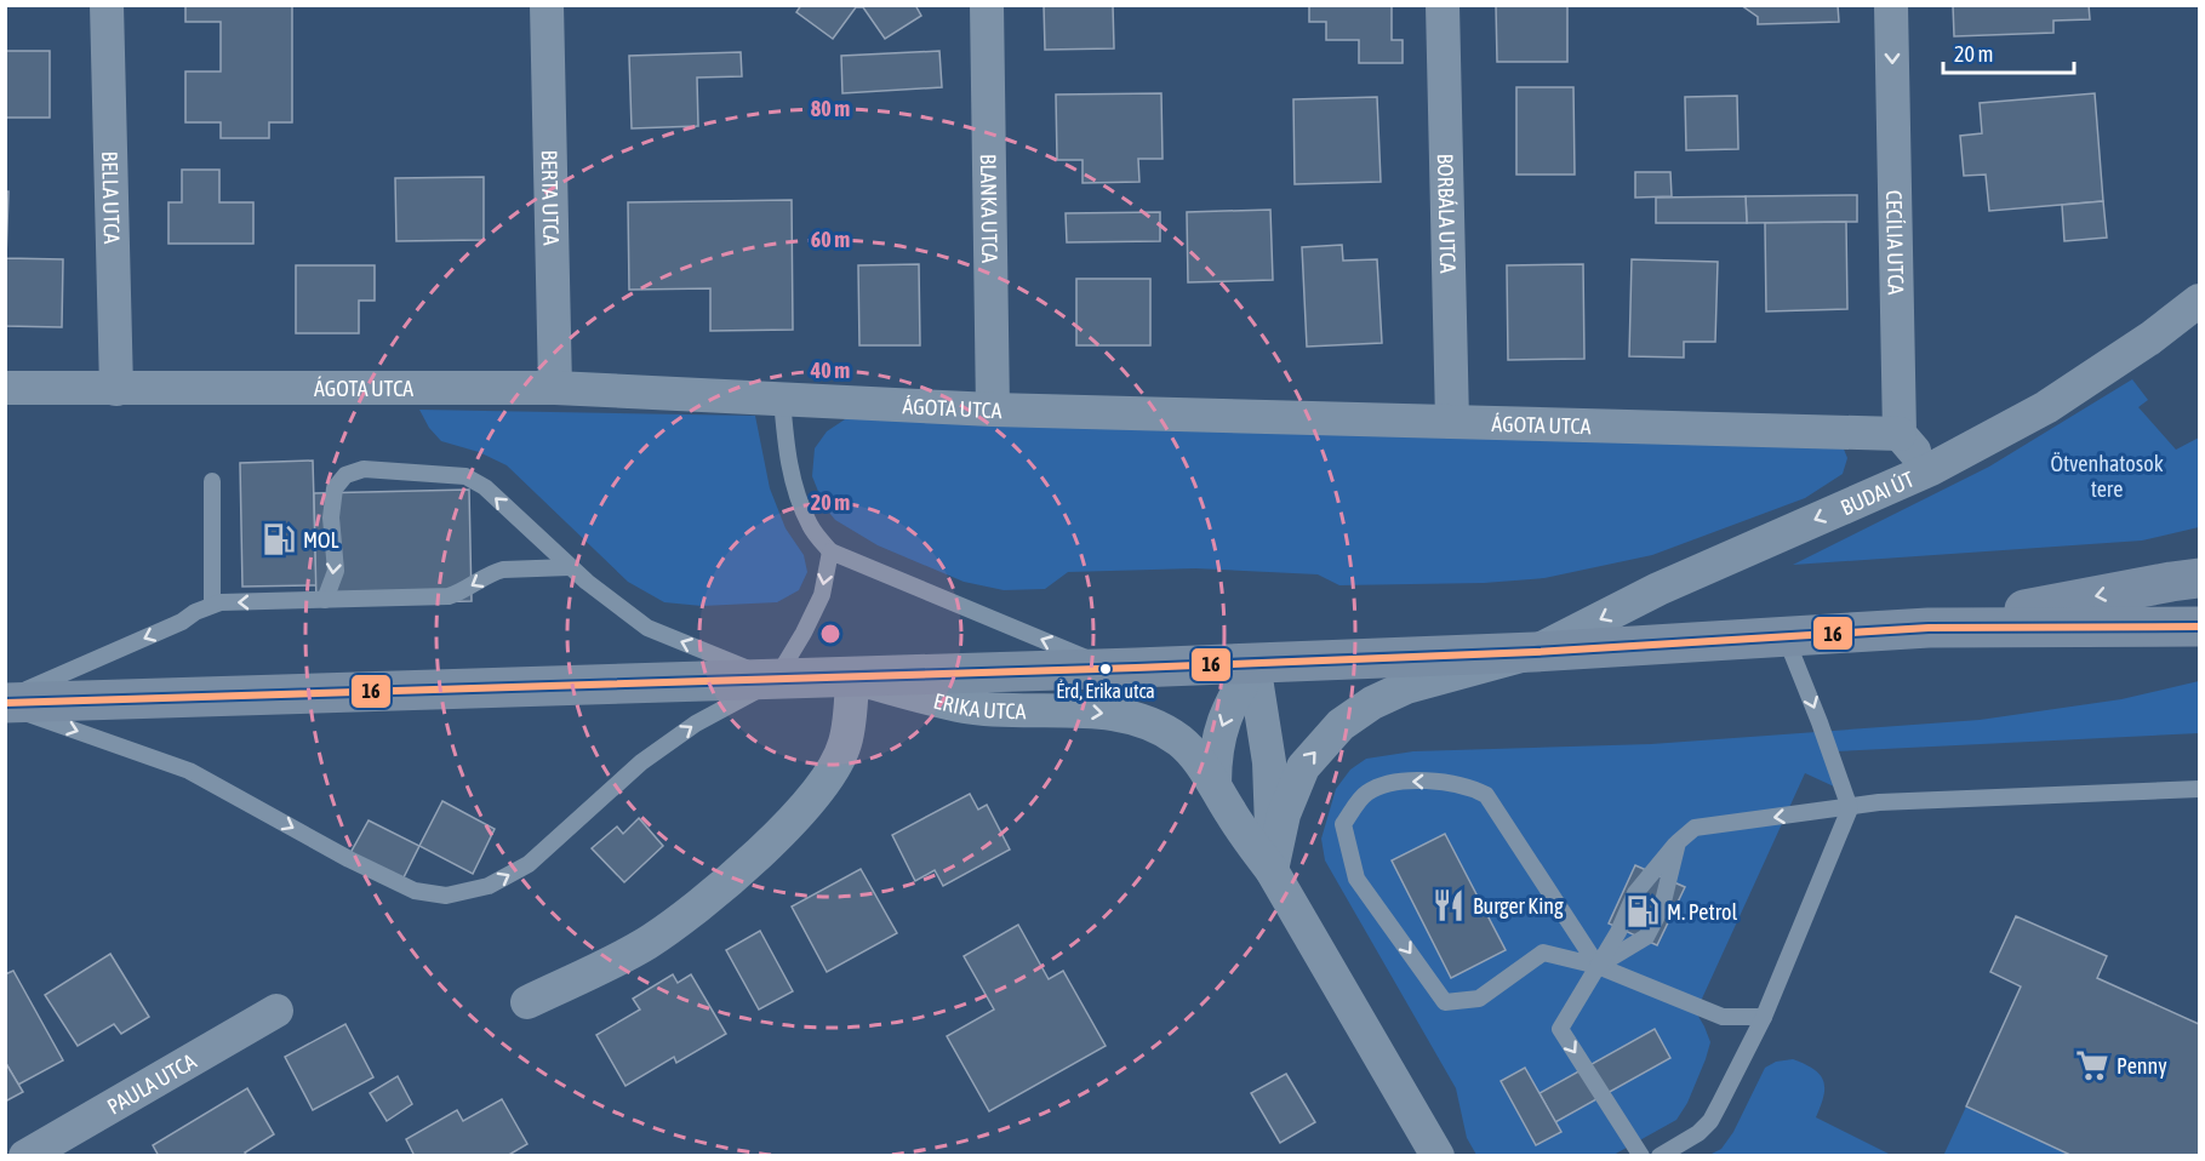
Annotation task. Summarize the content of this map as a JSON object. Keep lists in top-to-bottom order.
{
  "streets": {
    "main road": ["BUDAI ÚT"],
    "street": [
      "BERTA UTCA",
      "BELLA UTCA",
      "BLANKA UTCA",
      "BORBÁLA UTCA",
      "CECÍLIA UTCA",
      "ÁGOTA UTCA",
      "ERIKA UTCA",
      "PAULA UTCA"
    ]
  },
  "crossings": [
    ["BERTA UTCA", "ÁGOTA UTCA"],
    ["BELLA UTCA", "ÁGOTA UTCA"],
    ["BLANKA UTCA", "ÁGOTA UTCA"],
    ["BORBÁLA UTCA", "ÁGOTA UTCA"],
    ["CECÍLIA UTCA", "ÁGOTA UTCA"],
    ["BUDAI ÚT", "ERIKA UTCA"]
  ],
  "one_way": ["CECÍLIA UTCA", "ERIKA UTCA"],
  "parks": ["Ötvenhatosok tere"],
  "places": {
    "fuel station": ["MOL", "M. Petrol"],
    "other": ["Érd, Erika utca"],
    "restaurant": ["Burger King"],
    "supermarket": ["Penny"]
  },
  "lines": ["transit line 16"],
  "scale_bar": "20 m",
  "rings": [
    "80 m",
    "60 m",
    "40 m",
    "20 m"
  ]
}
